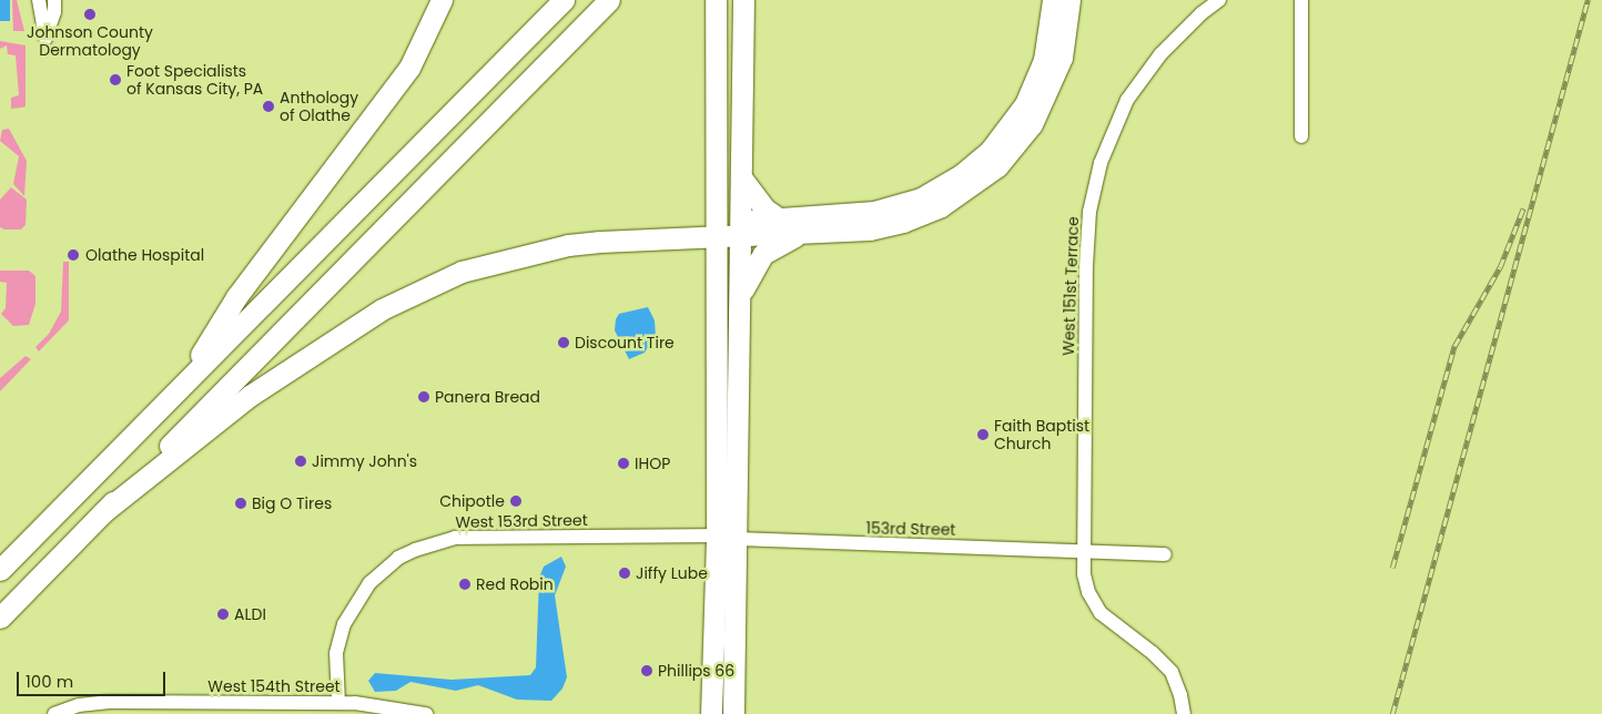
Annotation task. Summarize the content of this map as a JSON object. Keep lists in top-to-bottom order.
{
  "streets": {
    "street": [
      "West 151st Terrace",
      "West 153rd Street",
      "153rd Street",
      "West 154th Street"
    ]
  },
  "crossings": [
    ["West 151st Terrace", "153rd Street"],
    ["West 153rd Street", "West 154th Street"]
  ],
  "places": [
    "Johnson County Dermatology",
    "Foot Specialists of Kansas City, PA",
    "Anthology of Olathe",
    "Olathe Hospital",
    "Discount Tire",
    "Panera Bread",
    "Faith Baptist Church",
    "Jimmy John's",
    "IHOP",
    "Chipotle",
    "Big O Tires",
    "Jiffy Lube",
    "Red Robin",
    "ALDI",
    "Phillips 66"
  ],
  "scale_bar": "100 m"
}
